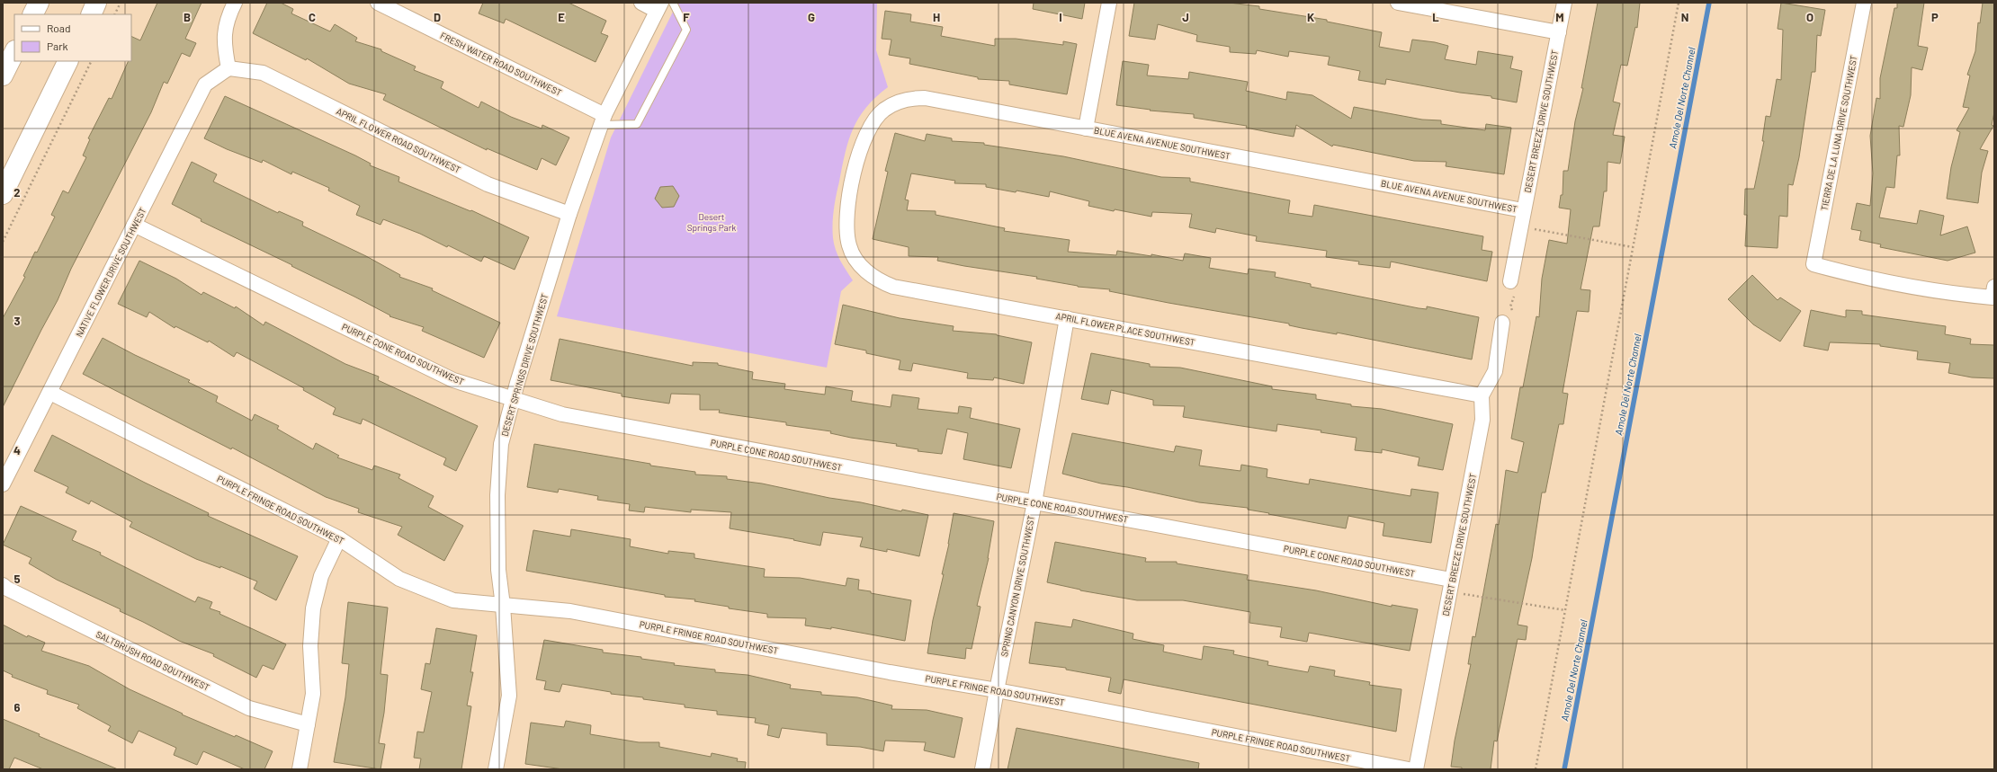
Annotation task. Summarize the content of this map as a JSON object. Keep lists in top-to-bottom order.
{
  "streets": {
    "street": [
      "FRESH WATER ROAD SOUTHWEST",
      "DESERT BREEZE DRIVE SOUTHWEST",
      "TIERRA DE LA LUNA DRIVE SOUTHWEST",
      "APRIL FLOWER ROAD SOUTHWEST",
      "BLUE AVENA AVENUE SOUTHWEST",
      "NATIVE FLOWER DRIVE SOUTHWEST",
      "APRIL FLOWER PLACE SOUTHWEST",
      "PURPLE CONE ROAD SOUTHWEST",
      "DESERT SPRINGS DRIVE SOUTHWEST",
      "PURPLE FRINGE ROAD SOUTHWEST",
      "SPRING CANYON DRIVE SOUTHWEST",
      "SALTBRUSH ROAD SOUTHWEST"
    ]
  },
  "crossings": [
    ["FRESH WATER ROAD SOUTHWEST", "DESERT SPRINGS DRIVE SOUTHWEST"],
    ["DESERT BREEZE DRIVE SOUTHWEST", "BLUE AVENA AVENUE SOUTHWEST"],
    ["DESERT BREEZE DRIVE SOUTHWEST", "APRIL FLOWER PLACE SOUTHWEST"],
    ["DESERT BREEZE DRIVE SOUTHWEST", "PURPLE CONE ROAD SOUTHWEST"],
    ["APRIL FLOWER ROAD SOUTHWEST", "NATIVE FLOWER DRIVE SOUTHWEST"],
    ["APRIL FLOWER ROAD SOUTHWEST", "DESERT SPRINGS DRIVE SOUTHWEST"],
    ["BLUE AVENA AVENUE SOUTHWEST", "APRIL FLOWER PLACE SOUTHWEST"],
    ["NATIVE FLOWER DRIVE SOUTHWEST", "PURPLE CONE ROAD SOUTHWEST"],
    ["NATIVE FLOWER DRIVE SOUTHWEST", "PURPLE FRINGE ROAD SOUTHWEST"],
    ["APRIL FLOWER PLACE SOUTHWEST", "SPRING CANYON DRIVE SOUTHWEST"],
    ["PURPLE CONE ROAD SOUTHWEST", "DESERT SPRINGS DRIVE SOUTHWEST"],
    ["PURPLE CONE ROAD SOUTHWEST", "SPRING CANYON DRIVE SOUTHWEST"],
    ["DESERT SPRINGS DRIVE SOUTHWEST", "PURPLE FRINGE ROAD SOUTHWEST"],
    ["PURPLE FRINGE ROAD SOUTHWEST", "SPRING CANYON DRIVE SOUTHWEST"]
  ],
  "water": ["Amole Del Norte Channel"],
  "parks": ["Desert Springs Park"],
  "legend": ["Road", "Park"],
  "grid": {
    "columns": [
      "B",
      "C",
      "D",
      "E",
      "F",
      "G",
      "H",
      "I",
      "J",
      "K",
      "L",
      "M",
      "N",
      "O",
      "P"
    ],
    "rows": [
      "2",
      "3",
      "4",
      "5",
      "6"
    ]
  }
}
